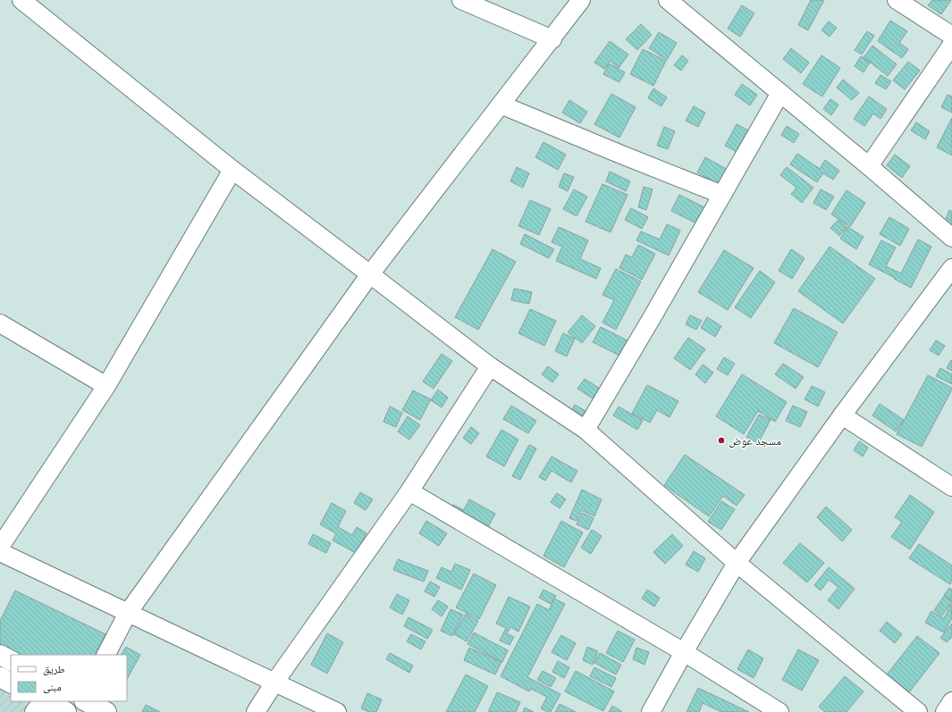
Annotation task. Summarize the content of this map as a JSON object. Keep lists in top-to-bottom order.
{
  "places": ["مسجد عوض"],
  "legend": ["طريق", "مبنى"]
}
